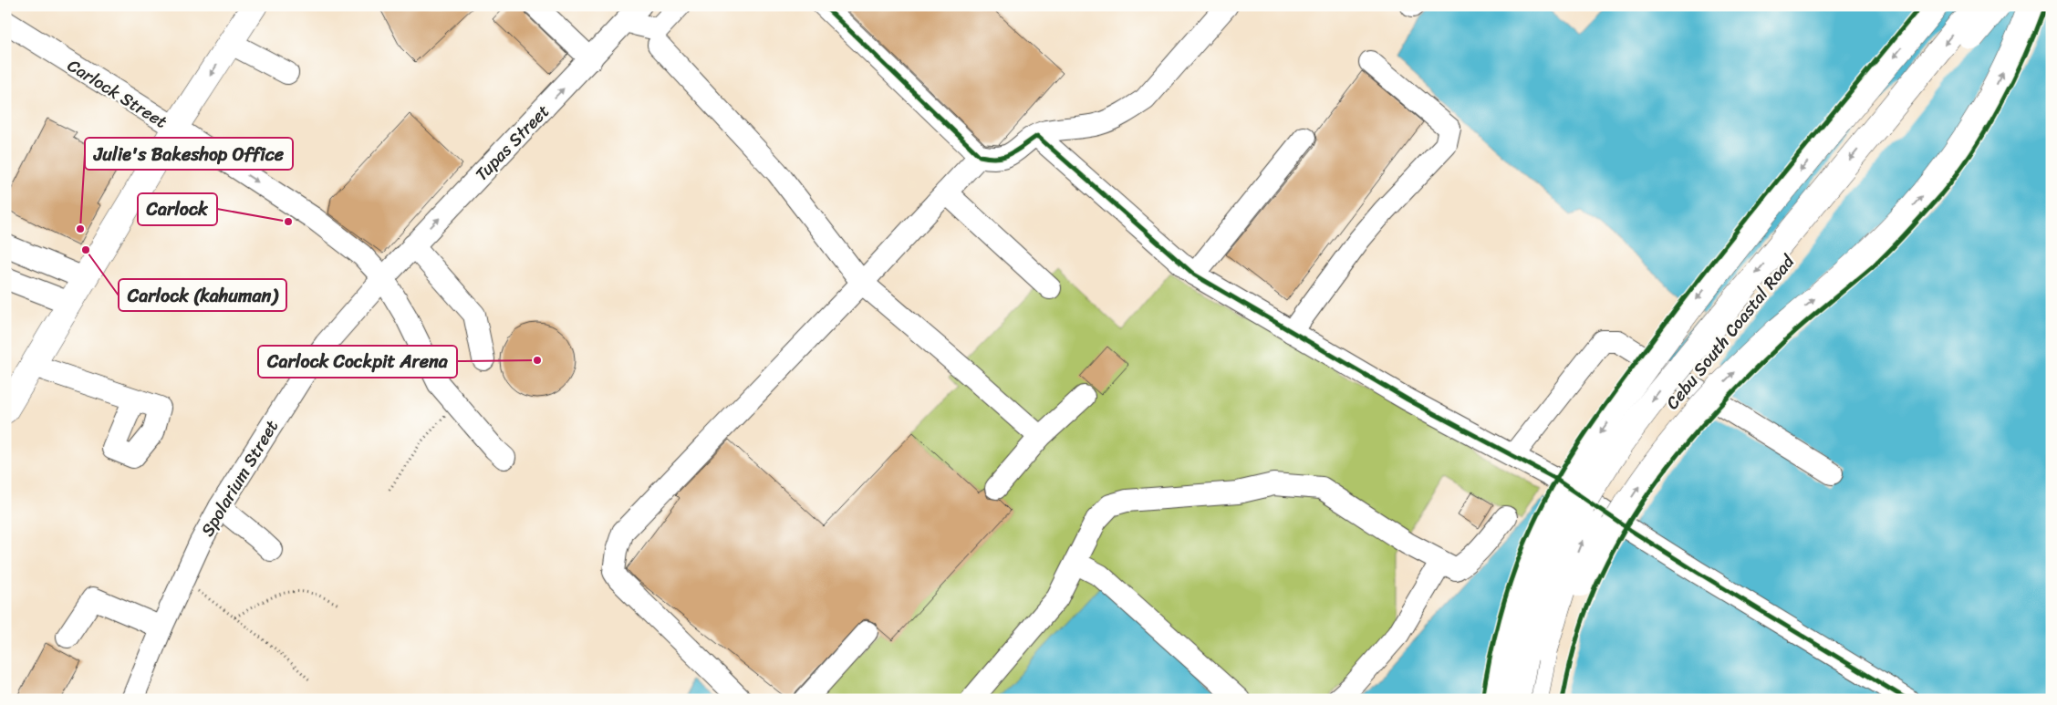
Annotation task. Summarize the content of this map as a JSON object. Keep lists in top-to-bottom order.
{
  "streets": {
    "main road": ["Cebu South Coastal Road"],
    "street": ["Carlock Street", "Tupas Street", "Spolarium Street"]
  },
  "crossings": [
    ["Carlock Street", "Tupas Street"],
    ["Carlock Street", "Spolarium Street"],
    ["Tupas Street", "Spolarium Street"]
  ],
  "one_way": ["Carlock Street", "Tupas Street"],
  "places": [
    "Carlock",
    "Julie's Bakeshop Office",
    "Carlock (kahuman)",
    "Carlock Cockpit Arena"
  ]
}
